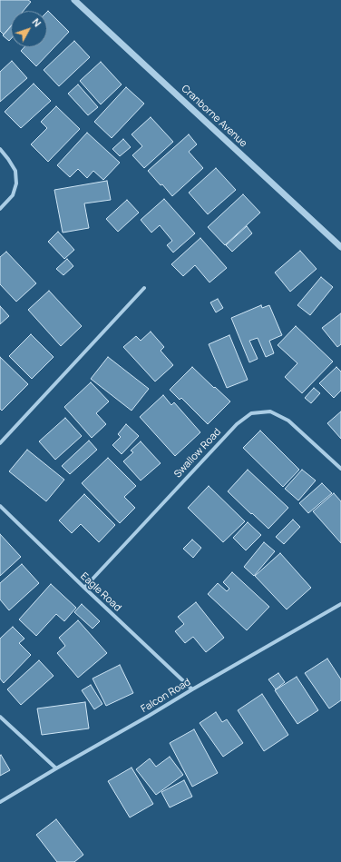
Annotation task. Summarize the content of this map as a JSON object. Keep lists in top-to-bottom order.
{
  "streets": {
    "street": [
      "Cranborne Avenue",
      "Swallow Road",
      "Eagle Road",
      "Falcon Road"
    ]
  },
  "crossings": [
    ["Swallow Road", "Eagle Road"],
    ["Eagle Road", "Falcon Road"]
  ],
  "north": "top right"
}
